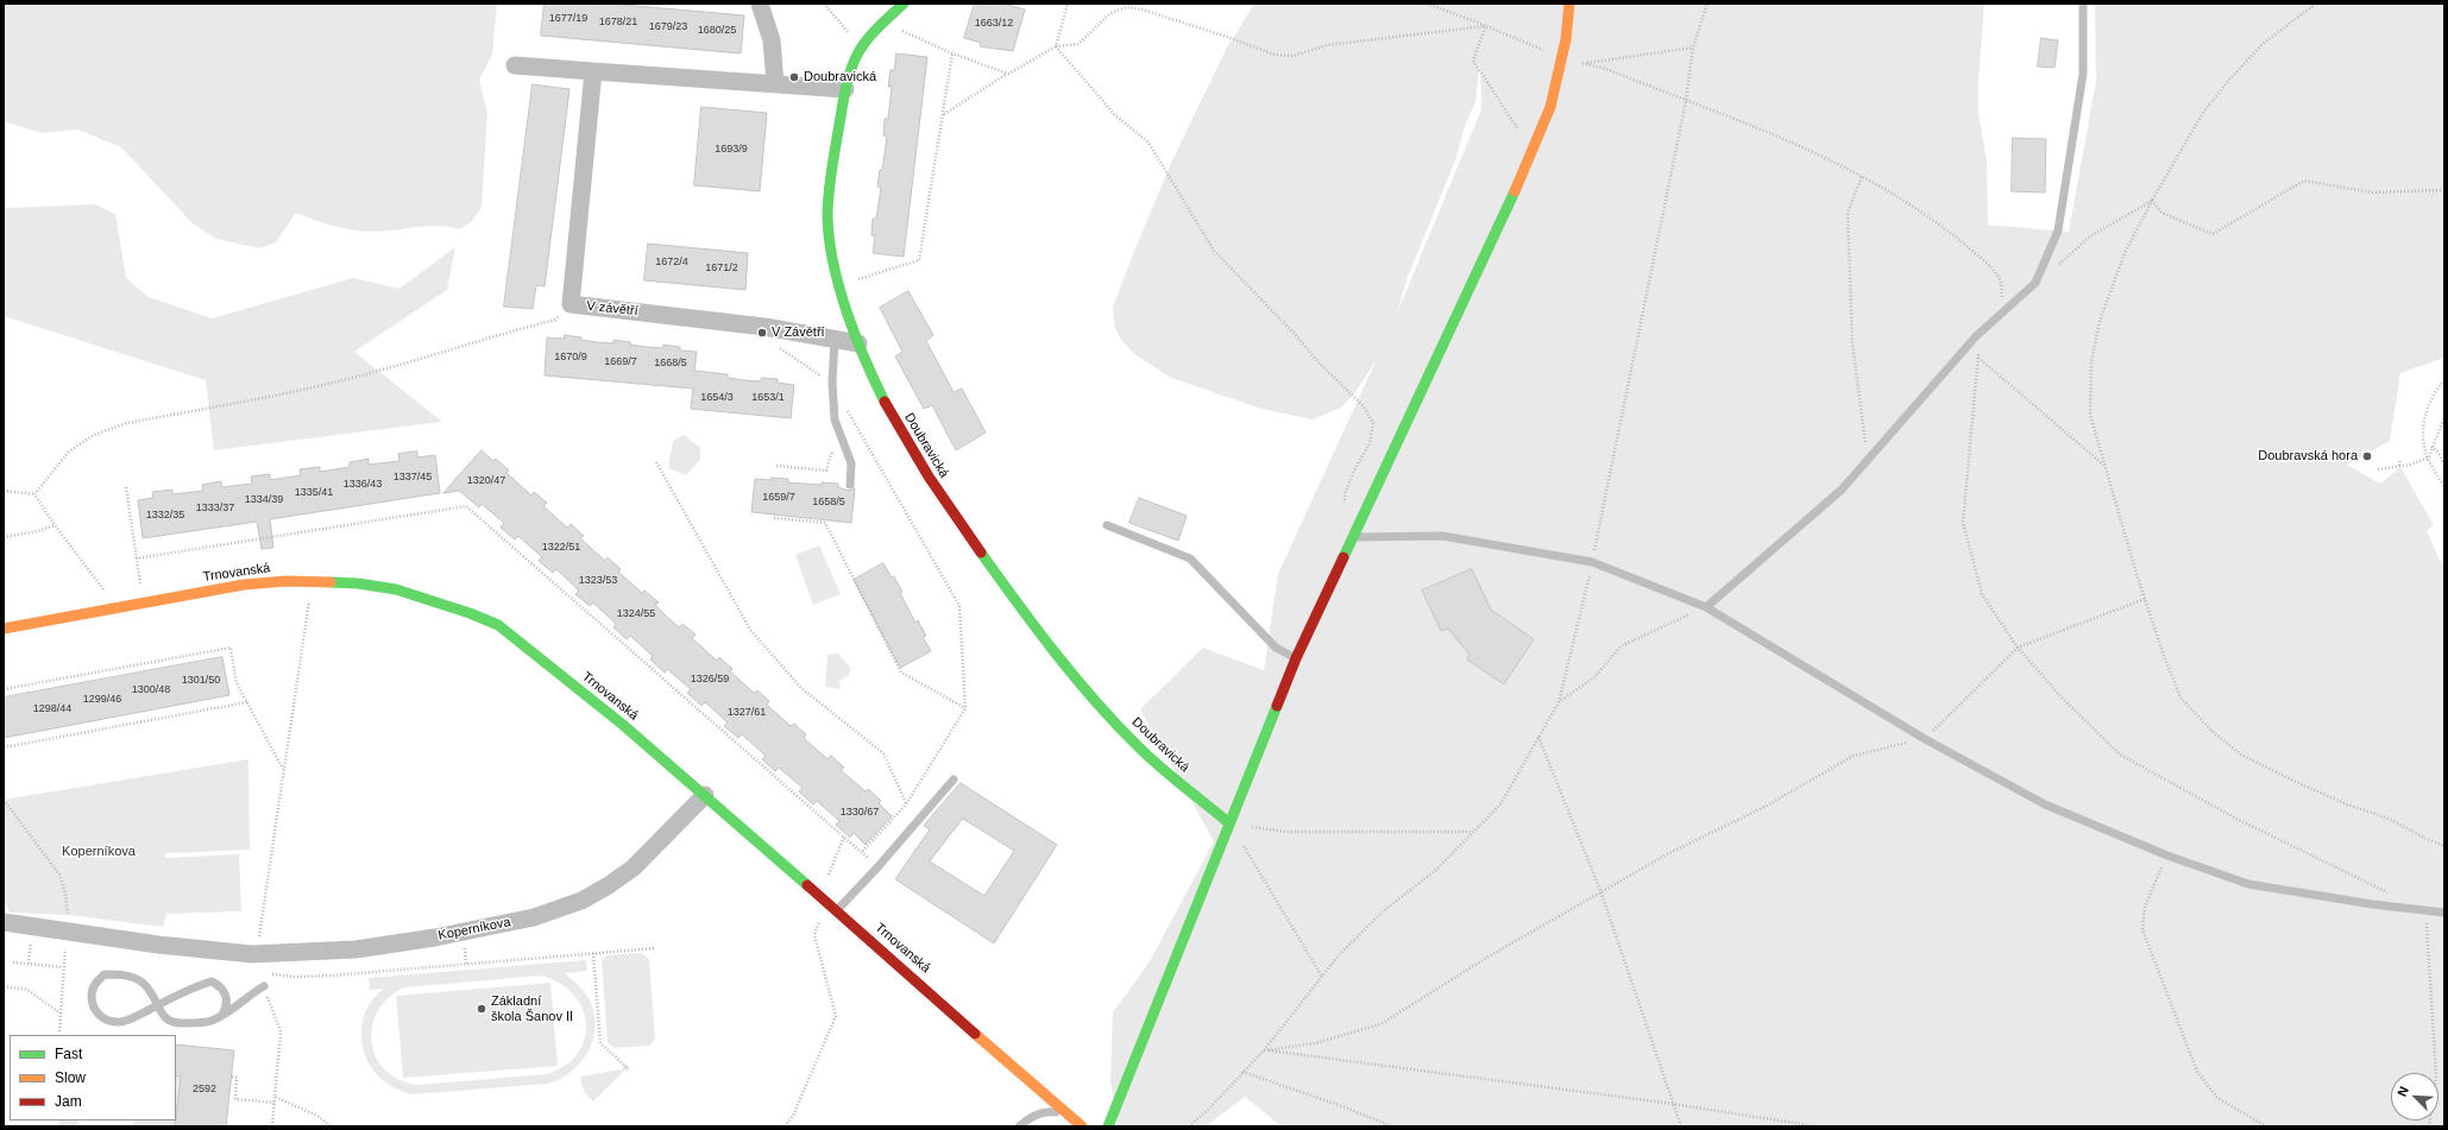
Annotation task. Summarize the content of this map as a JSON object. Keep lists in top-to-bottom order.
{
  "streets": {
    "street": [
      "V závětří",
      "Doubravická",
      "Trnovanská",
      "Koperníkova"
    ]
  },
  "crossings": [
    ["V závětří", "Doubravická"],
    ["Trnovanská", "Koperníkova"]
  ],
  "parks": ["Koperníkova"],
  "places": [
    "Doubravická",
    "V Závětří",
    "Doubravská hora",
    "Základní škola Šanov II"
  ],
  "house_numbers": [
    "1677/19",
    "1678/21",
    "1663/12",
    "1679/23",
    "1680/25",
    "1693/9",
    "1672/4",
    "1671/2",
    "1670/9",
    "1669/7",
    "1668/5",
    "1654/3",
    "1653/1",
    "1337/45",
    "1320/47",
    "1336/43",
    "1335/41",
    "1659/7",
    "1334/39",
    "1658/5",
    "1333/37",
    "1332/35",
    "1322/51",
    "1323/53",
    "1324/55",
    "1326/59",
    "1301/50",
    "1300/48",
    "1299/46",
    "1298/44",
    "1327/61",
    "1330/67",
    "2592"
  ],
  "legend": ["Fast", "Slow", "Jam"],
  "north": "top left"
}
